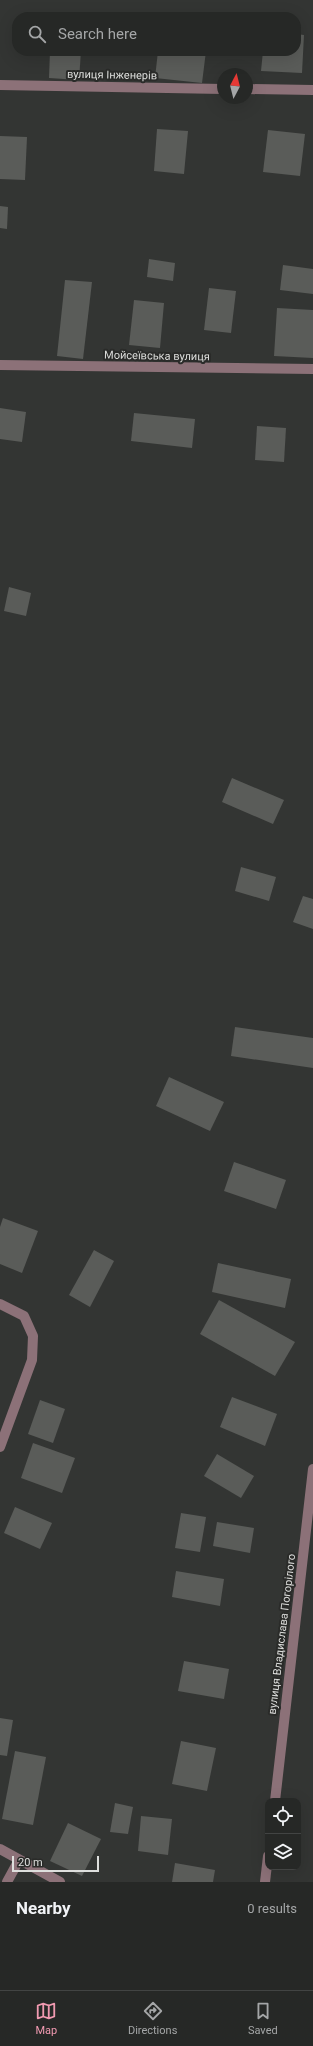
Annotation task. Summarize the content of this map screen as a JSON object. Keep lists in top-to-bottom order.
{
  "streets": {
    "street": ["вулиця Інженерів", "Мойсеївська вулиця", "вулиця Владислава Погорілого"]
  },
  "scale_bar": "20 m",
  "north": "top",
  "page": {
    "search": "Search here",
    "scale": "20 m",
    "heading": ["Nearby", "0 results"],
    "nav": ["Map", "Directions", "Saved"]
  }
}
